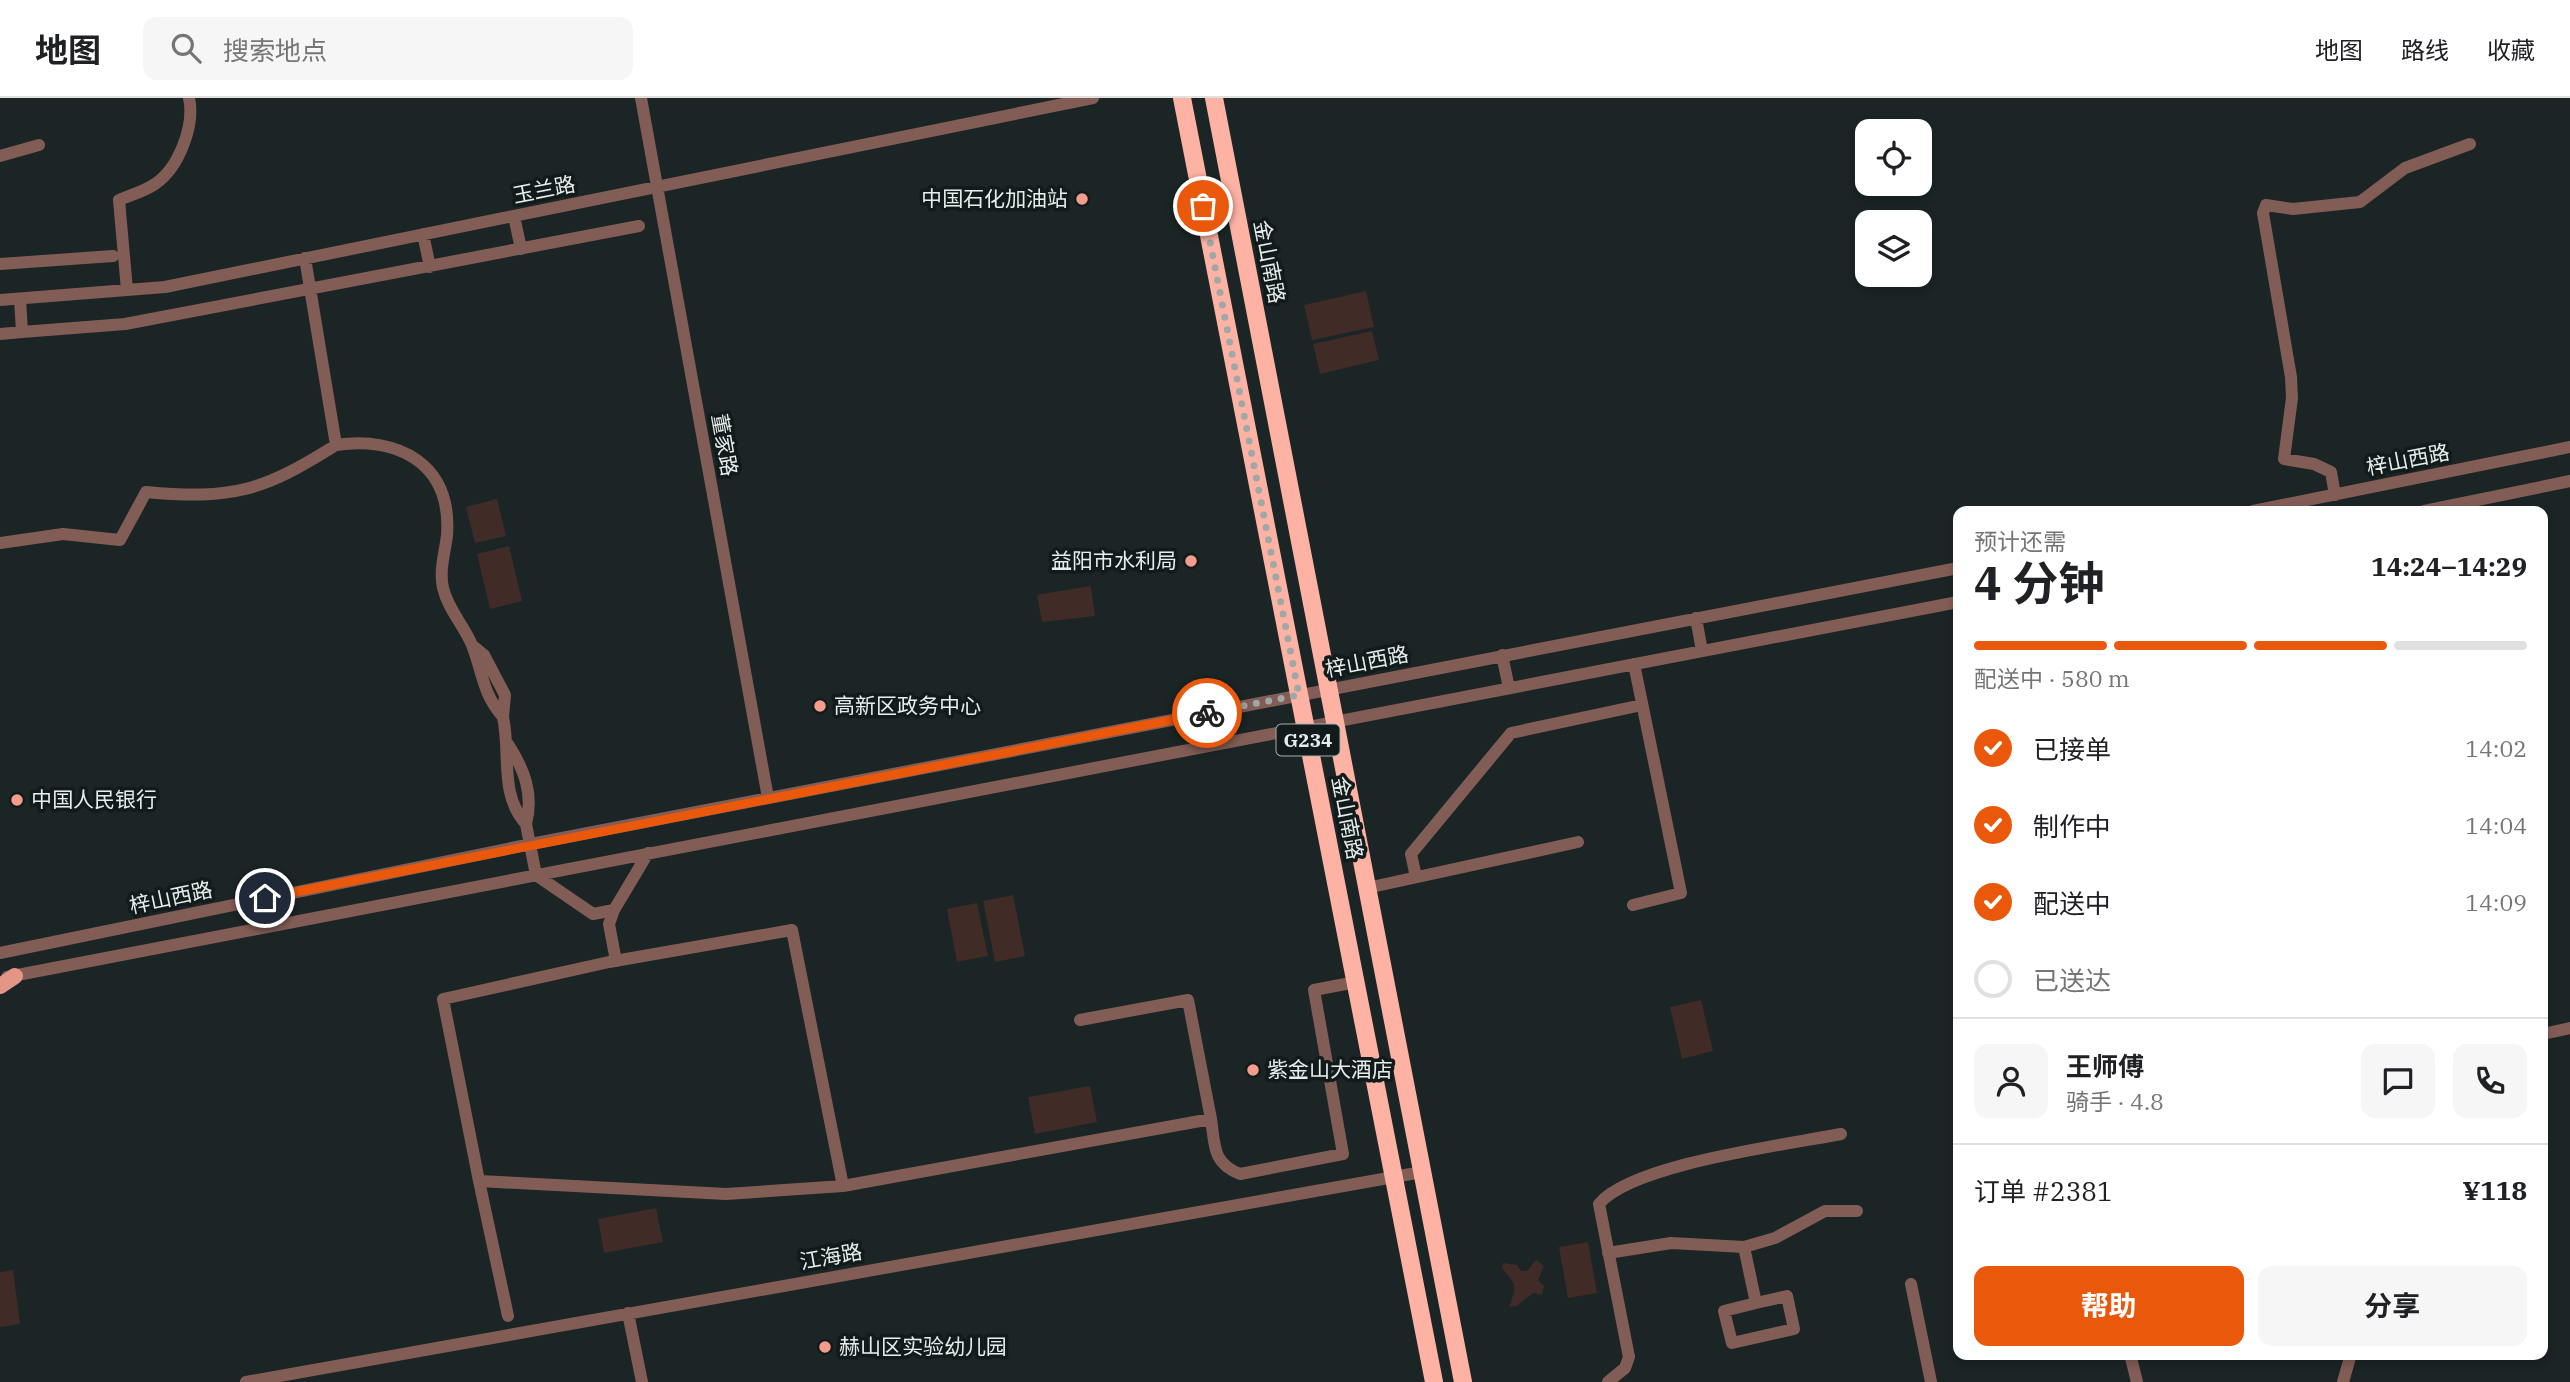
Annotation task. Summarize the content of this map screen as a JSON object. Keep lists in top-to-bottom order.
{
  "streets": {
    "highway": ["金山南路", "G234"],
    "street": [
      "玉兰路",
      "董家路",
      "梓山西路",
      "江海路"
    ]
  },
  "crossings": [
    ["玉兰路", "董家路"],
    ["金山南路", "梓山西路"],
    ["金山南路", "江海路"],
    ["董家路", "梓山西路"]
  ],
  "places": [
    "中国石化加油站",
    "益阳市水利局",
    "高新区政务中心",
    "中国人民银行",
    "紫金山大酒店",
    "赫山区实验幼儿园"
  ],
  "page": {
    "header": "地图",
    "search": "搜索地点",
    "nav": ["地图", "路线", "收藏"],
    "heading": ["4 分钟", "预计还需", "14:24–14:29"],
    "panel": [
      "王师傅",
      "骑手 · 4.8",
      "订单 #2381",
      "¥118"
    ],
    "bar": "配送中 · 580 m",
    "list": [
      ["已接单", "14:02"],
      ["制作中", "14:04"],
      ["配送中", "14:09"],
      "已送达"
    ],
    "buttons": ["帮助", "分享"]
  }
}
